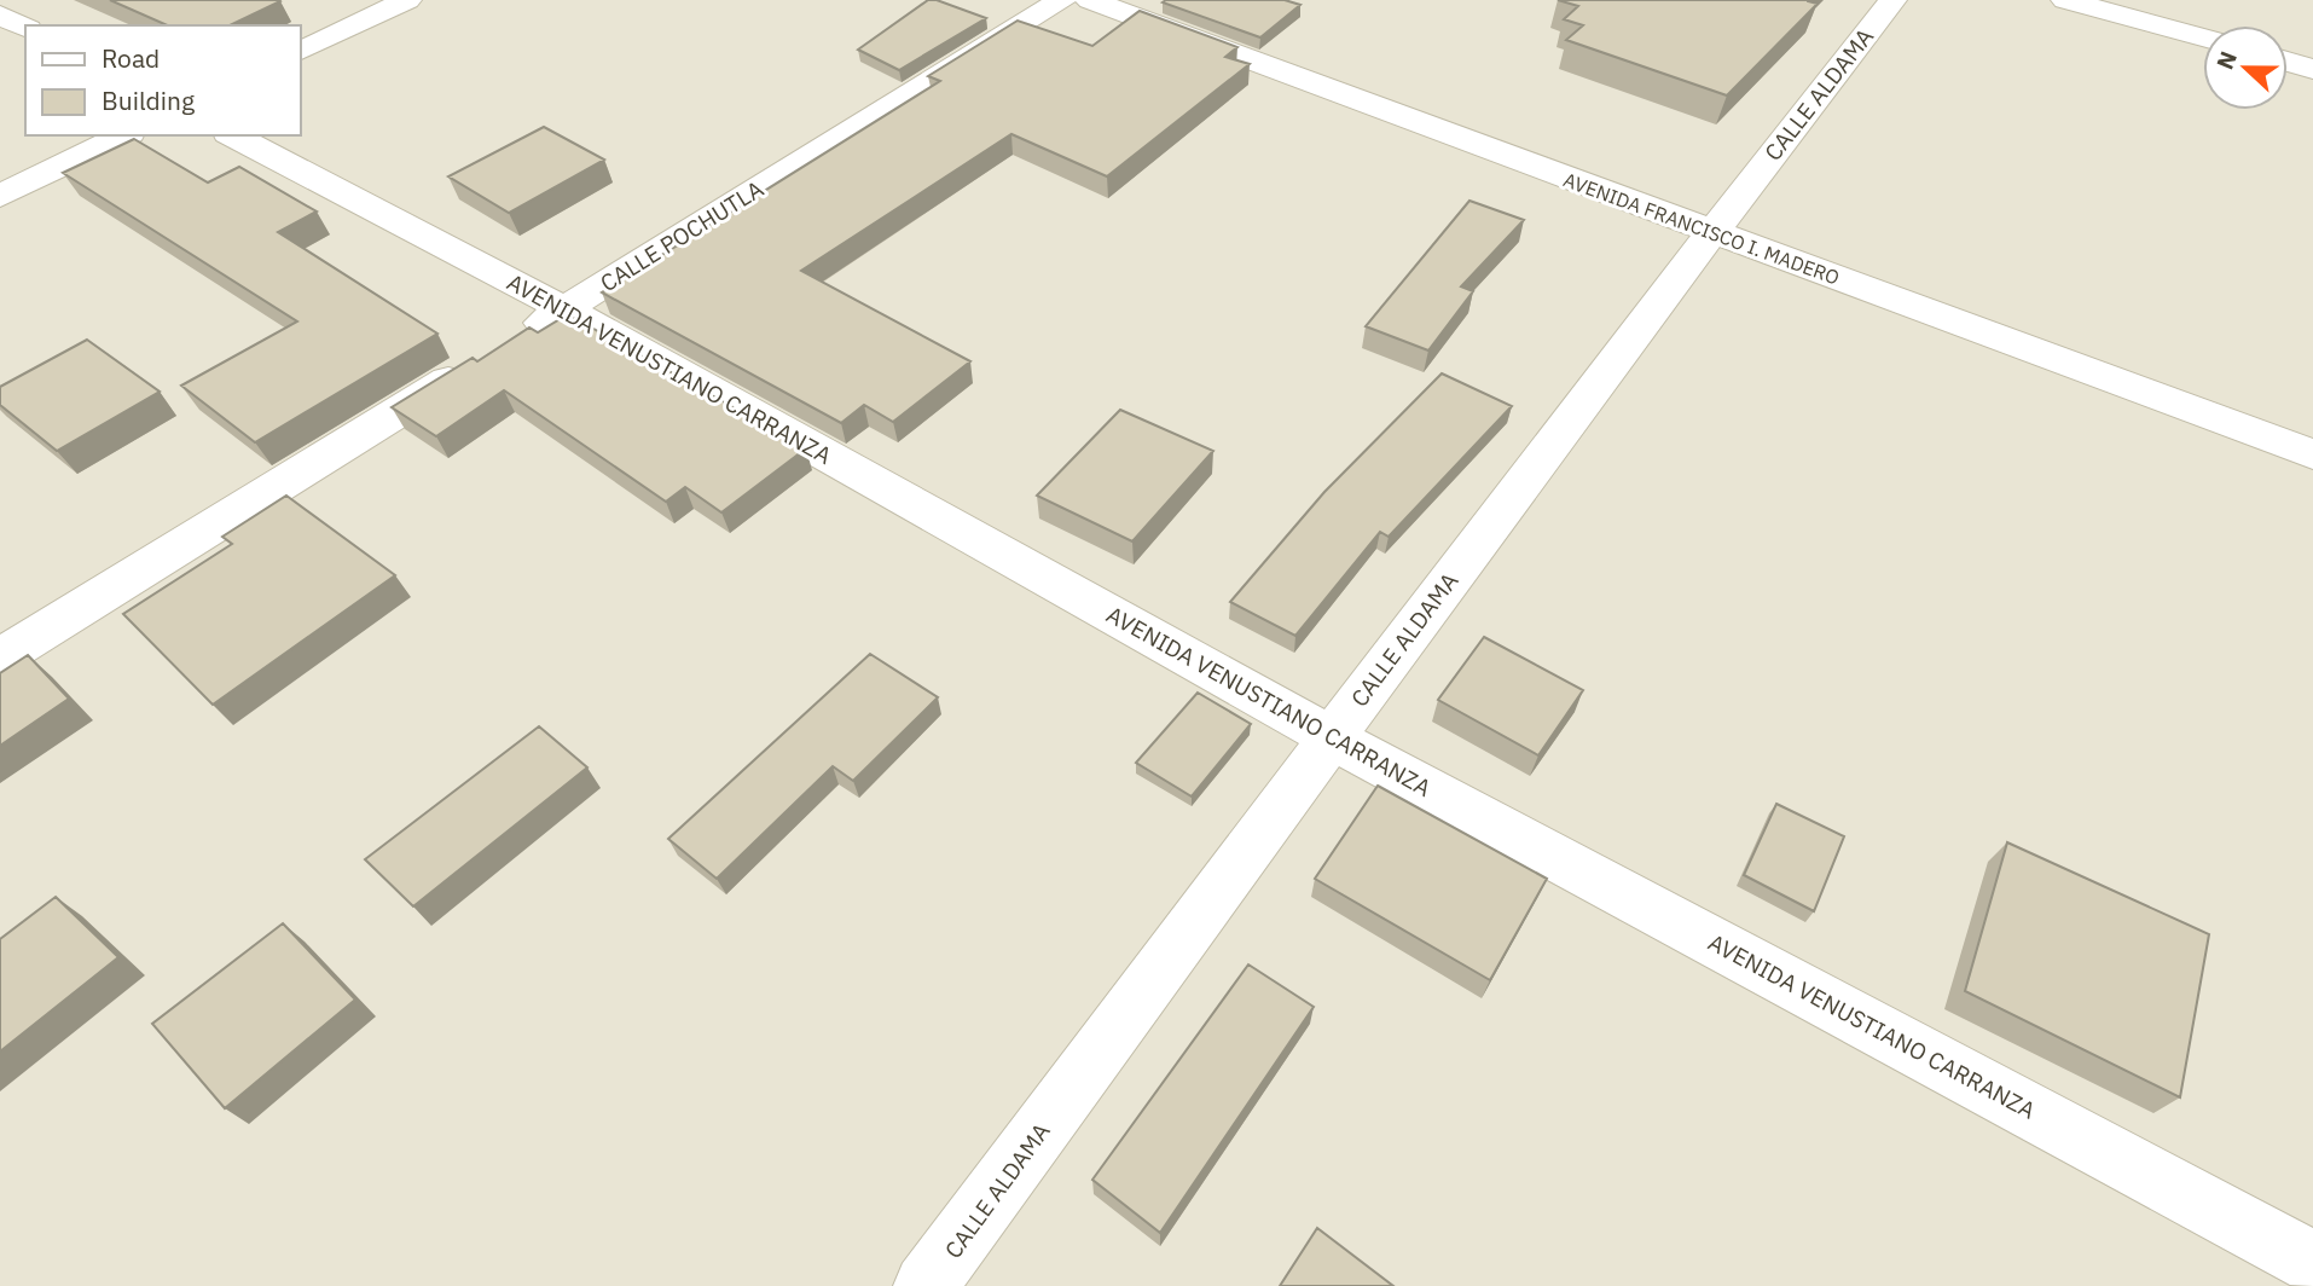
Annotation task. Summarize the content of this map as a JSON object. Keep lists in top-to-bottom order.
{
  "streets": {
    "street": [
      "CALLE ALDAMA",
      "AVENIDA FRANCISCO I. MADERO",
      "CALLE POCHUTLA",
      "AVENIDA VENUSTIANO CARRANZA"
    ]
  },
  "crossings": [
    ["CALLE ALDAMA", "AVENIDA FRANCISCO I. MADERO"],
    ["CALLE ALDAMA", "AVENIDA VENUSTIANO CARRANZA"],
    ["CALLE POCHUTLA", "AVENIDA VENUSTIANO CARRANZA"]
  ],
  "legend": ["Road", "Building"],
  "north": "left"
}
